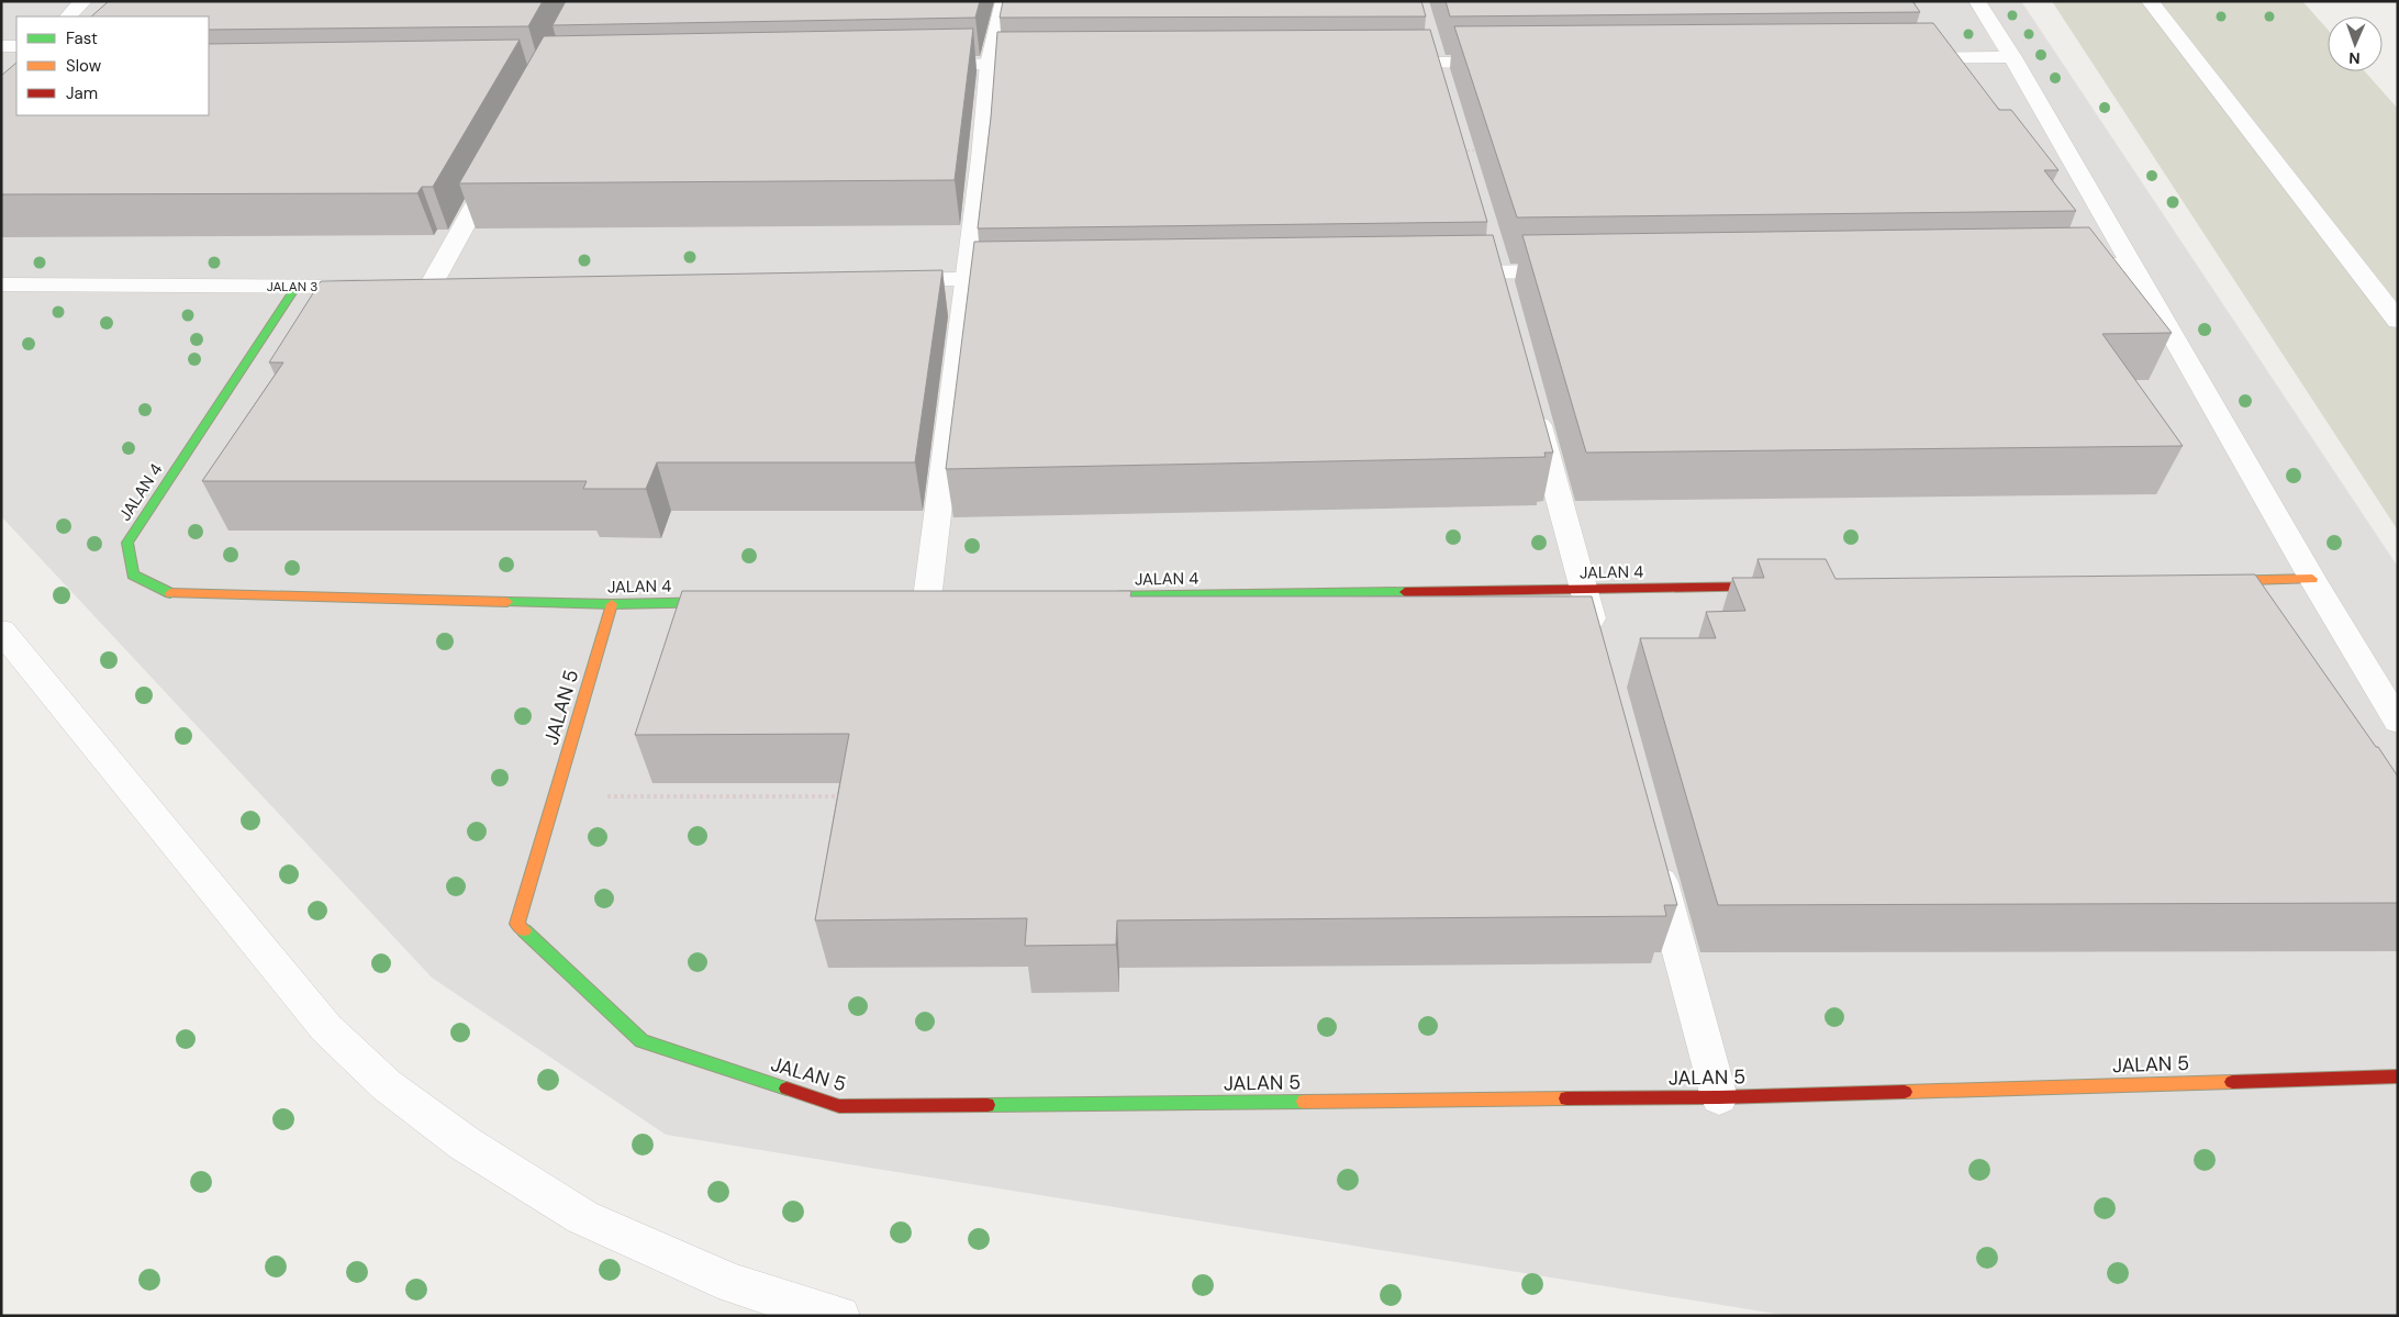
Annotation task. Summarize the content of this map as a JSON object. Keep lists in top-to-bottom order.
{
  "streets": {
    "street": ["JALAN 3", "JALAN 4", "JALAN 5"]
  },
  "crossings": [
    ["JALAN 3", "JALAN 4"],
    ["JALAN 4", "JALAN 5"]
  ],
  "legend": ["Fast", "Slow", "Jam"],
  "north": "bottom"
}
